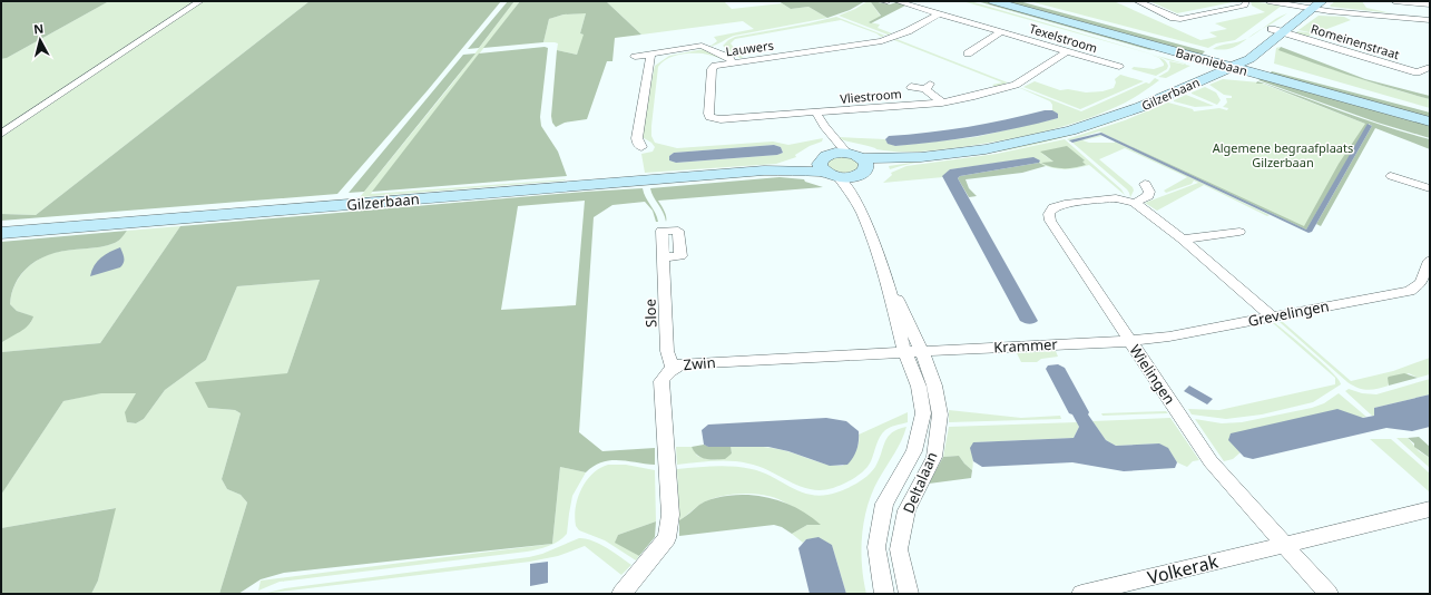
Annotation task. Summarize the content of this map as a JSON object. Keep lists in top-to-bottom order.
{
  "streets": {
    "street": [
      "Texelstroom",
      "Romeinenstraat",
      "Lauwers",
      "Baroniebaan",
      "Gilzerbaan",
      "Vliestroom",
      "Sloe",
      "Grevelingen",
      "Krammer",
      "Zwin",
      "Wielingen",
      "Deltalaan",
      "Volkerak"
    ]
  },
  "crossings": [
    ["Texelstroom", "Lauwers"],
    ["Texelstroom", "Vliestroom"],
    ["Romeinenstraat", "Gilzerbaan"],
    ["Lauwers", "Vliestroom"],
    ["Baroniebaan", "Gilzerbaan"],
    ["Gilzerbaan", "Deltalaan"],
    ["Sloe", "Zwin"],
    ["Grevelingen", "Krammer"],
    ["Grevelingen", "Wielingen"],
    ["Krammer", "Zwin"],
    ["Krammer", "Wielingen"],
    ["Krammer", "Deltalaan"],
    ["Zwin", "Deltalaan"],
    ["Wielingen", "Volkerak"]
  ],
  "parks": ["Algemene begraafplaats Gilzerbaan"],
  "north": "top"
}
